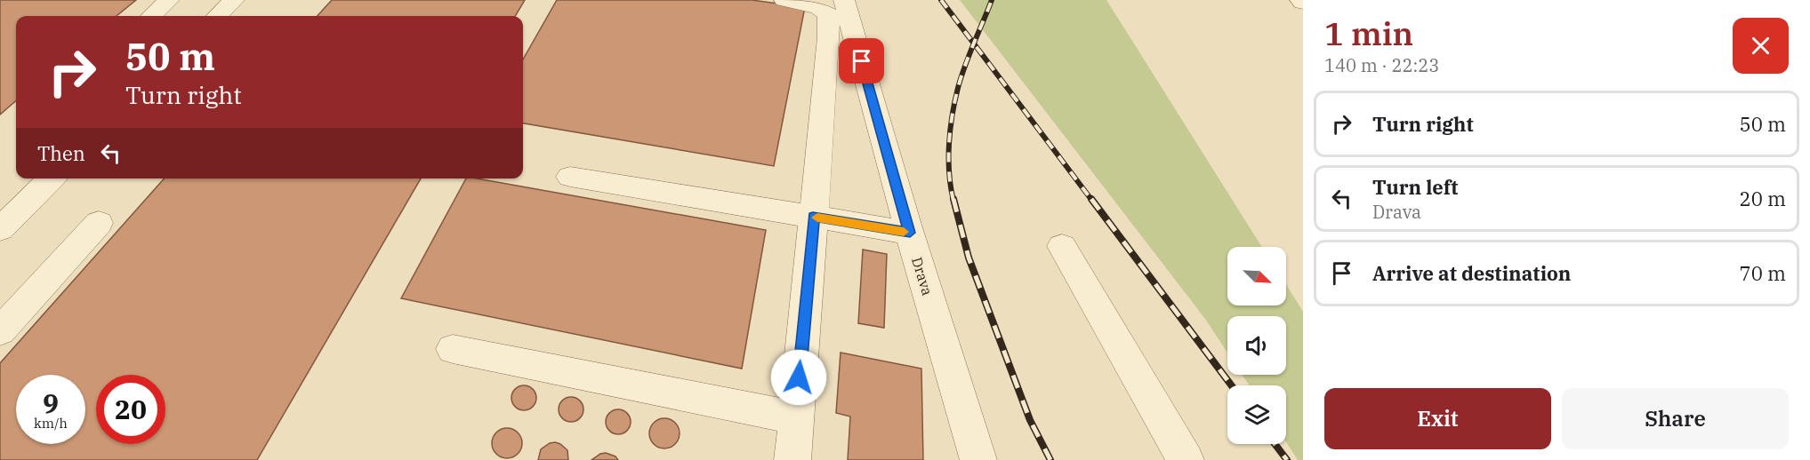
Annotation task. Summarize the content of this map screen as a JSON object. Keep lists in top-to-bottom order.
{
  "streets": {
    "street": ["Drava"]
  },
  "north": "bottom right",
  "page": {
    "heading": ["1 min", "140 m · 22:23"],
    "turn": ["50 m", "Turn right"],
    "list": [
      {
        "name": "Turn right",
        "value": "50 m"
      },
      {
        "name": "Turn left",
        "note": "Drava",
        "value": "20 m"
      },
      {
        "name": "Arrive at destination",
        "value": "70 m"
      }
    ],
    "then": "Then",
    "speed": "9 km/h",
    "limit": "20",
    "buttons": ["Exit", "Share"]
  }
}
